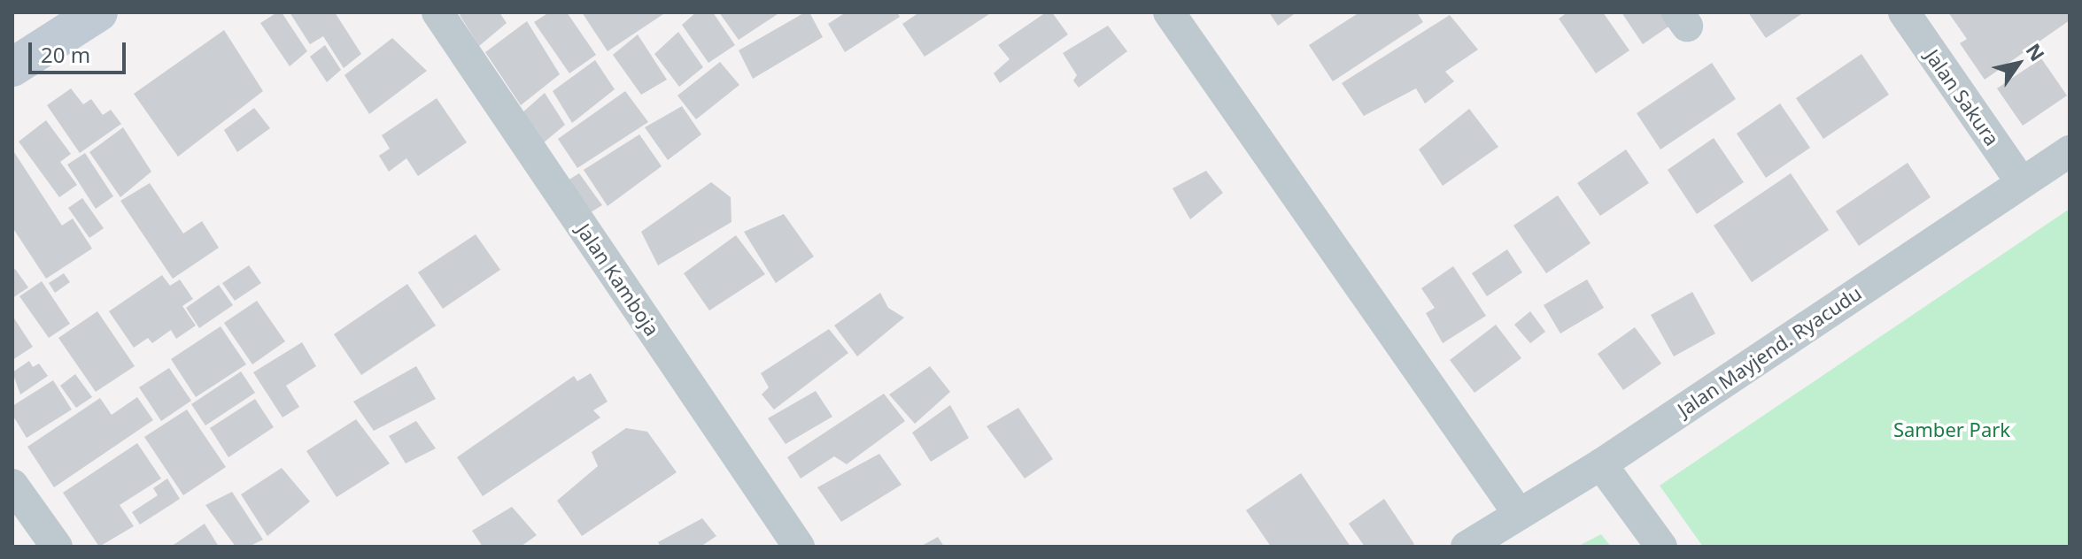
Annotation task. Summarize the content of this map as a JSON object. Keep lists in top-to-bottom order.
{
  "streets": {
    "street": ["Jalan Sakura", "Jalan Kamboja", "Jalan Mayjend. Ryacudu"]
  },
  "crossings": [
    ["Jalan Sakura", "Jalan Mayjend. Ryacudu"]
  ],
  "parks": ["Samber Park"],
  "scale_bar": "20 m",
  "north": "top right"
}
